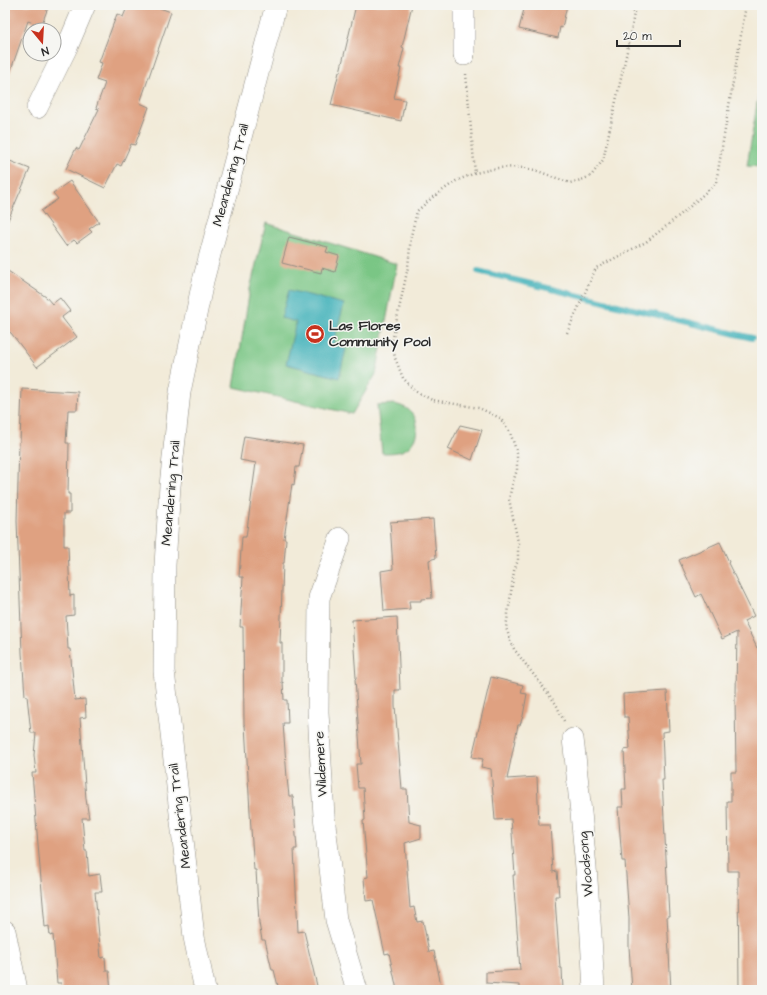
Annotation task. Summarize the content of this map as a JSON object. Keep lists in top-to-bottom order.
{
  "streets": {
    "street": ["Meandering Trail", "Wildemere", "Woodsong"]
  },
  "places": {
    "sports": ["Las Flores Community Pool"]
  },
  "scale_bar": "20 m",
  "north": "bottom"
}
